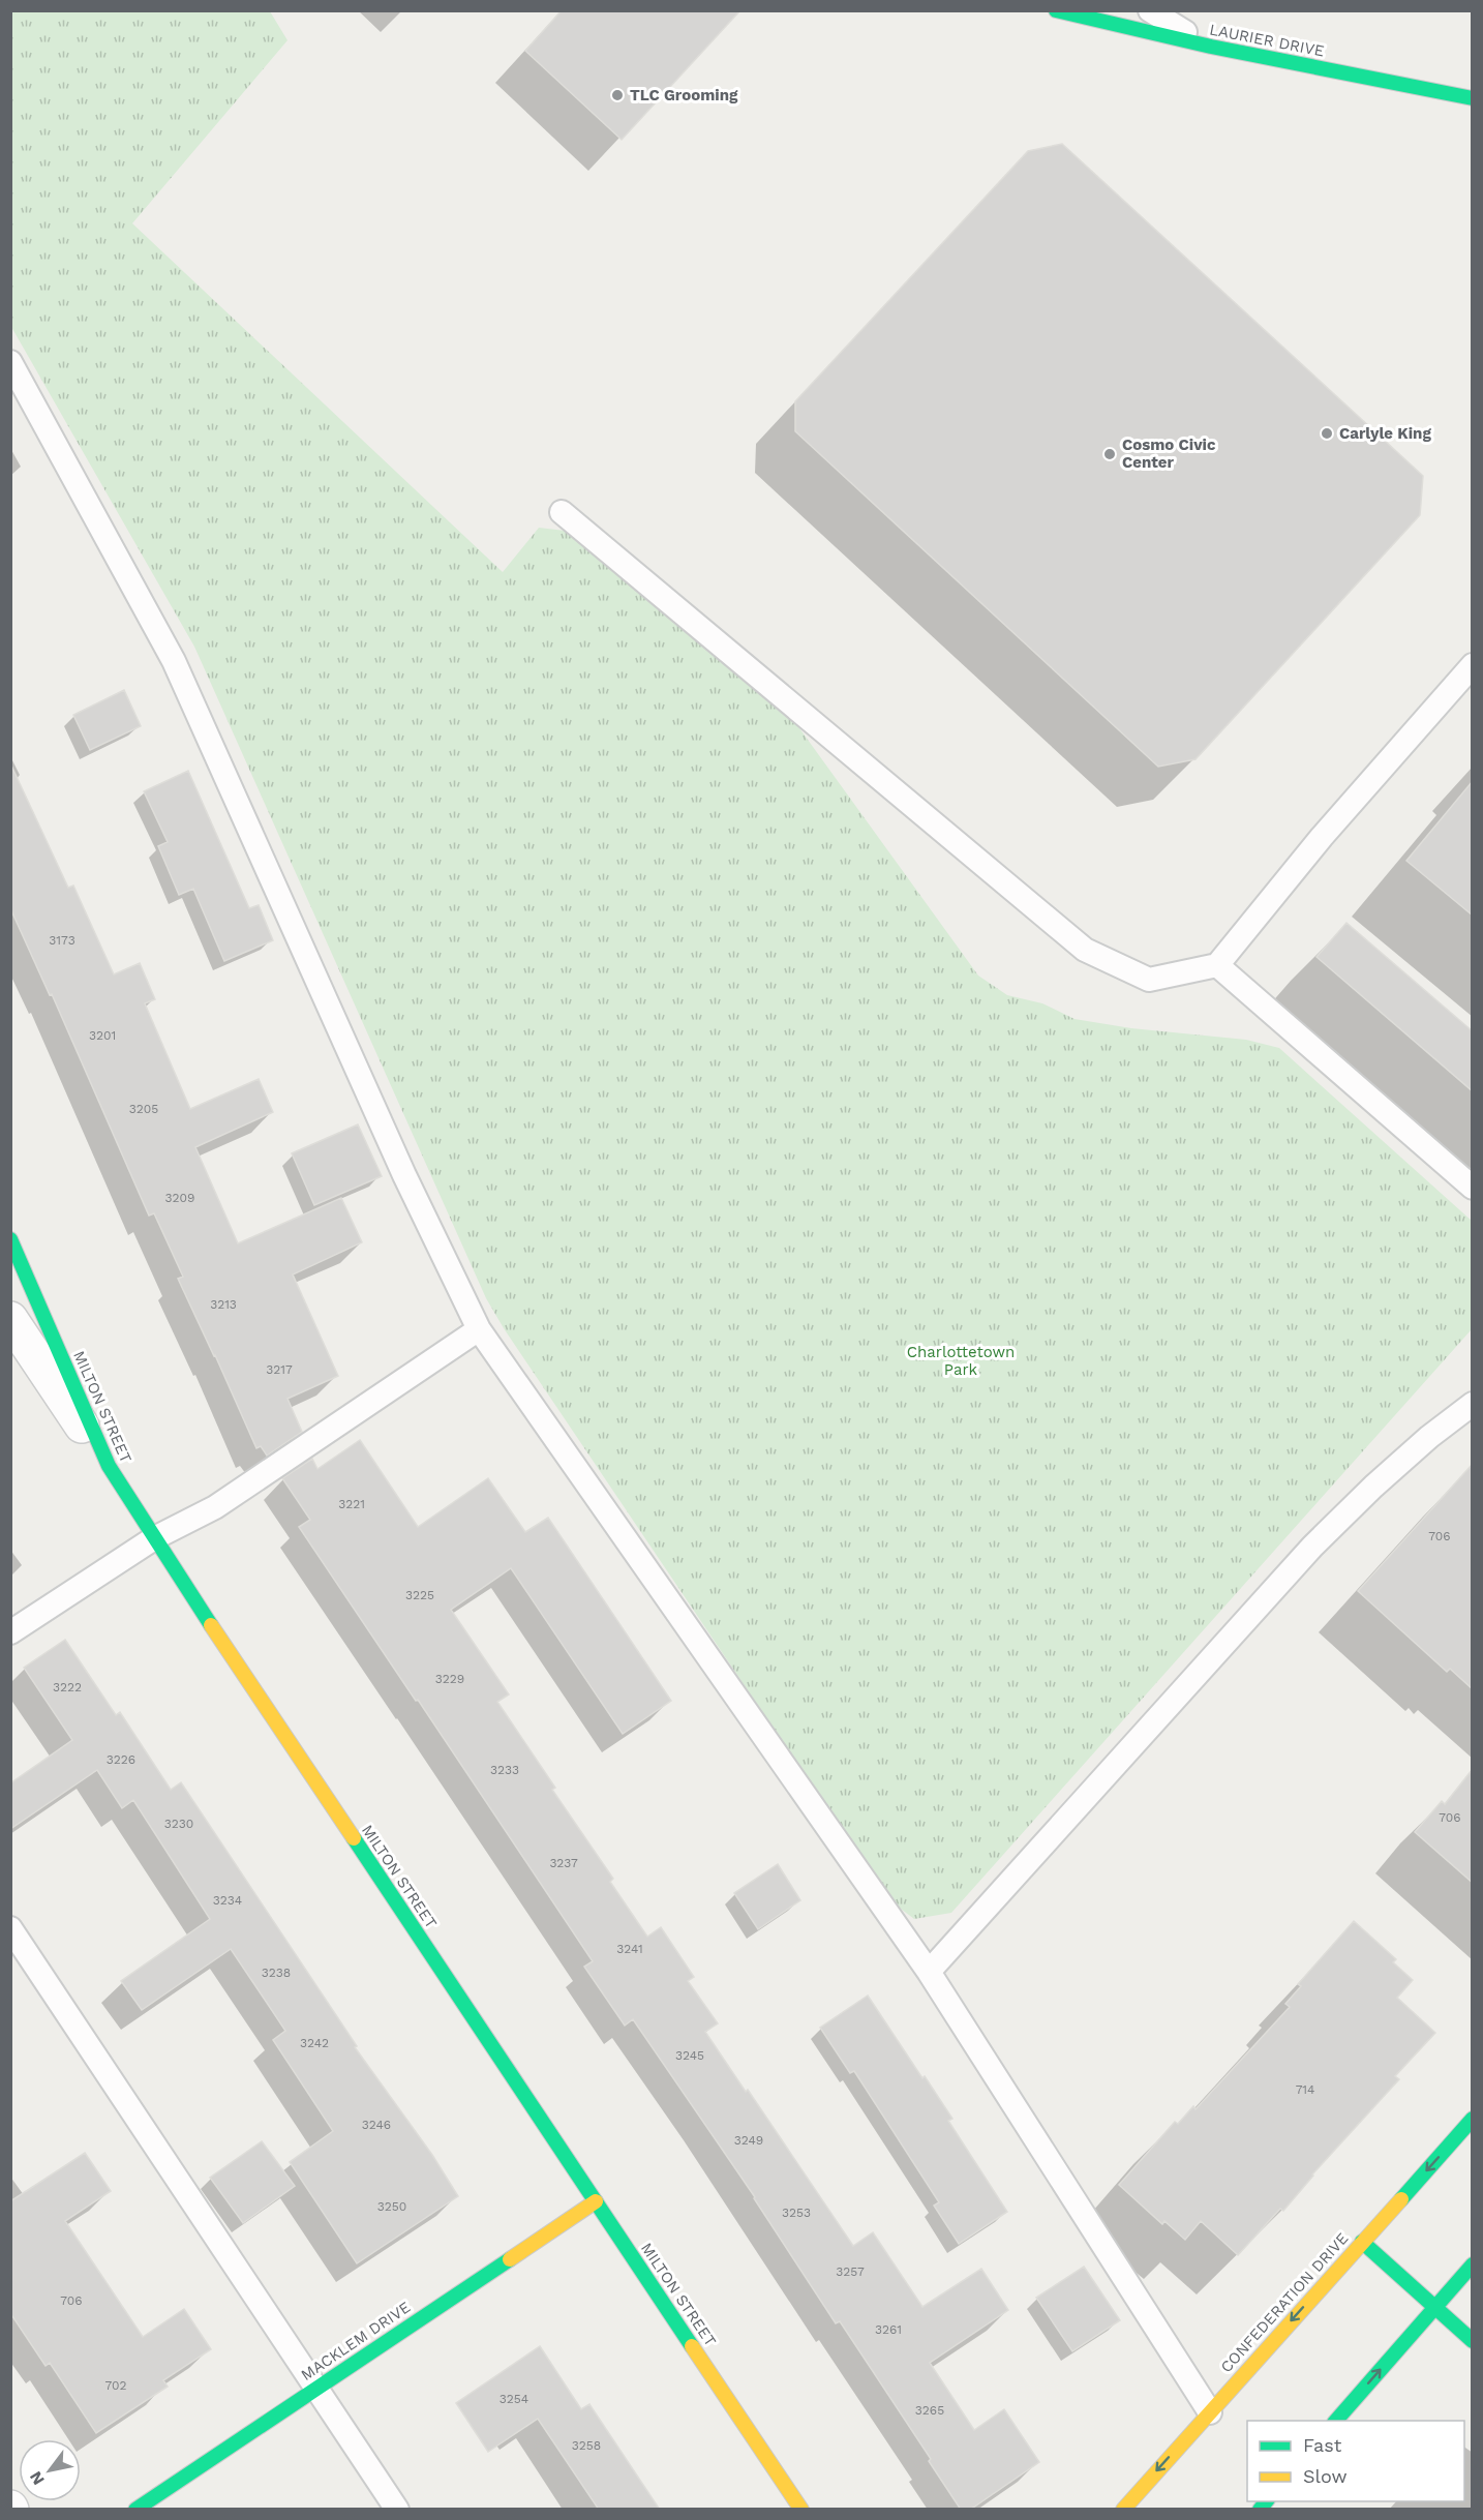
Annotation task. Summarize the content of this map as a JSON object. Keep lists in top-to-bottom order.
{
  "streets": {
    "street": [
      "LAURIER DRIVE",
      "MILTON STREET",
      "CONFEDERATION DRIVE",
      "MACKLEM DRIVE"
    ]
  },
  "crossings": [
    ["MILTON STREET", "MACKLEM DRIVE"]
  ],
  "parks": ["Charlottetown Park"],
  "places": ["TLC Grooming", "Carlyle King", "Cosmo Civic Center"],
  "house_numbers": [
    "3173",
    "3201",
    "3205",
    "3209",
    "3213",
    "3217",
    "3221",
    "706",
    "3225",
    "3229",
    "3222",
    "3226",
    "3233",
    "706",
    "3230",
    "3237",
    "3234",
    "3241",
    "3238",
    "3242",
    "3245",
    "714",
    "3246",
    "3249",
    "3250",
    "3253",
    "3257",
    "706",
    "3261",
    "702",
    "3254",
    "3265",
    "3258"
  ],
  "legend": ["Fast", "Slow"],
  "north": "bottom left"
}
